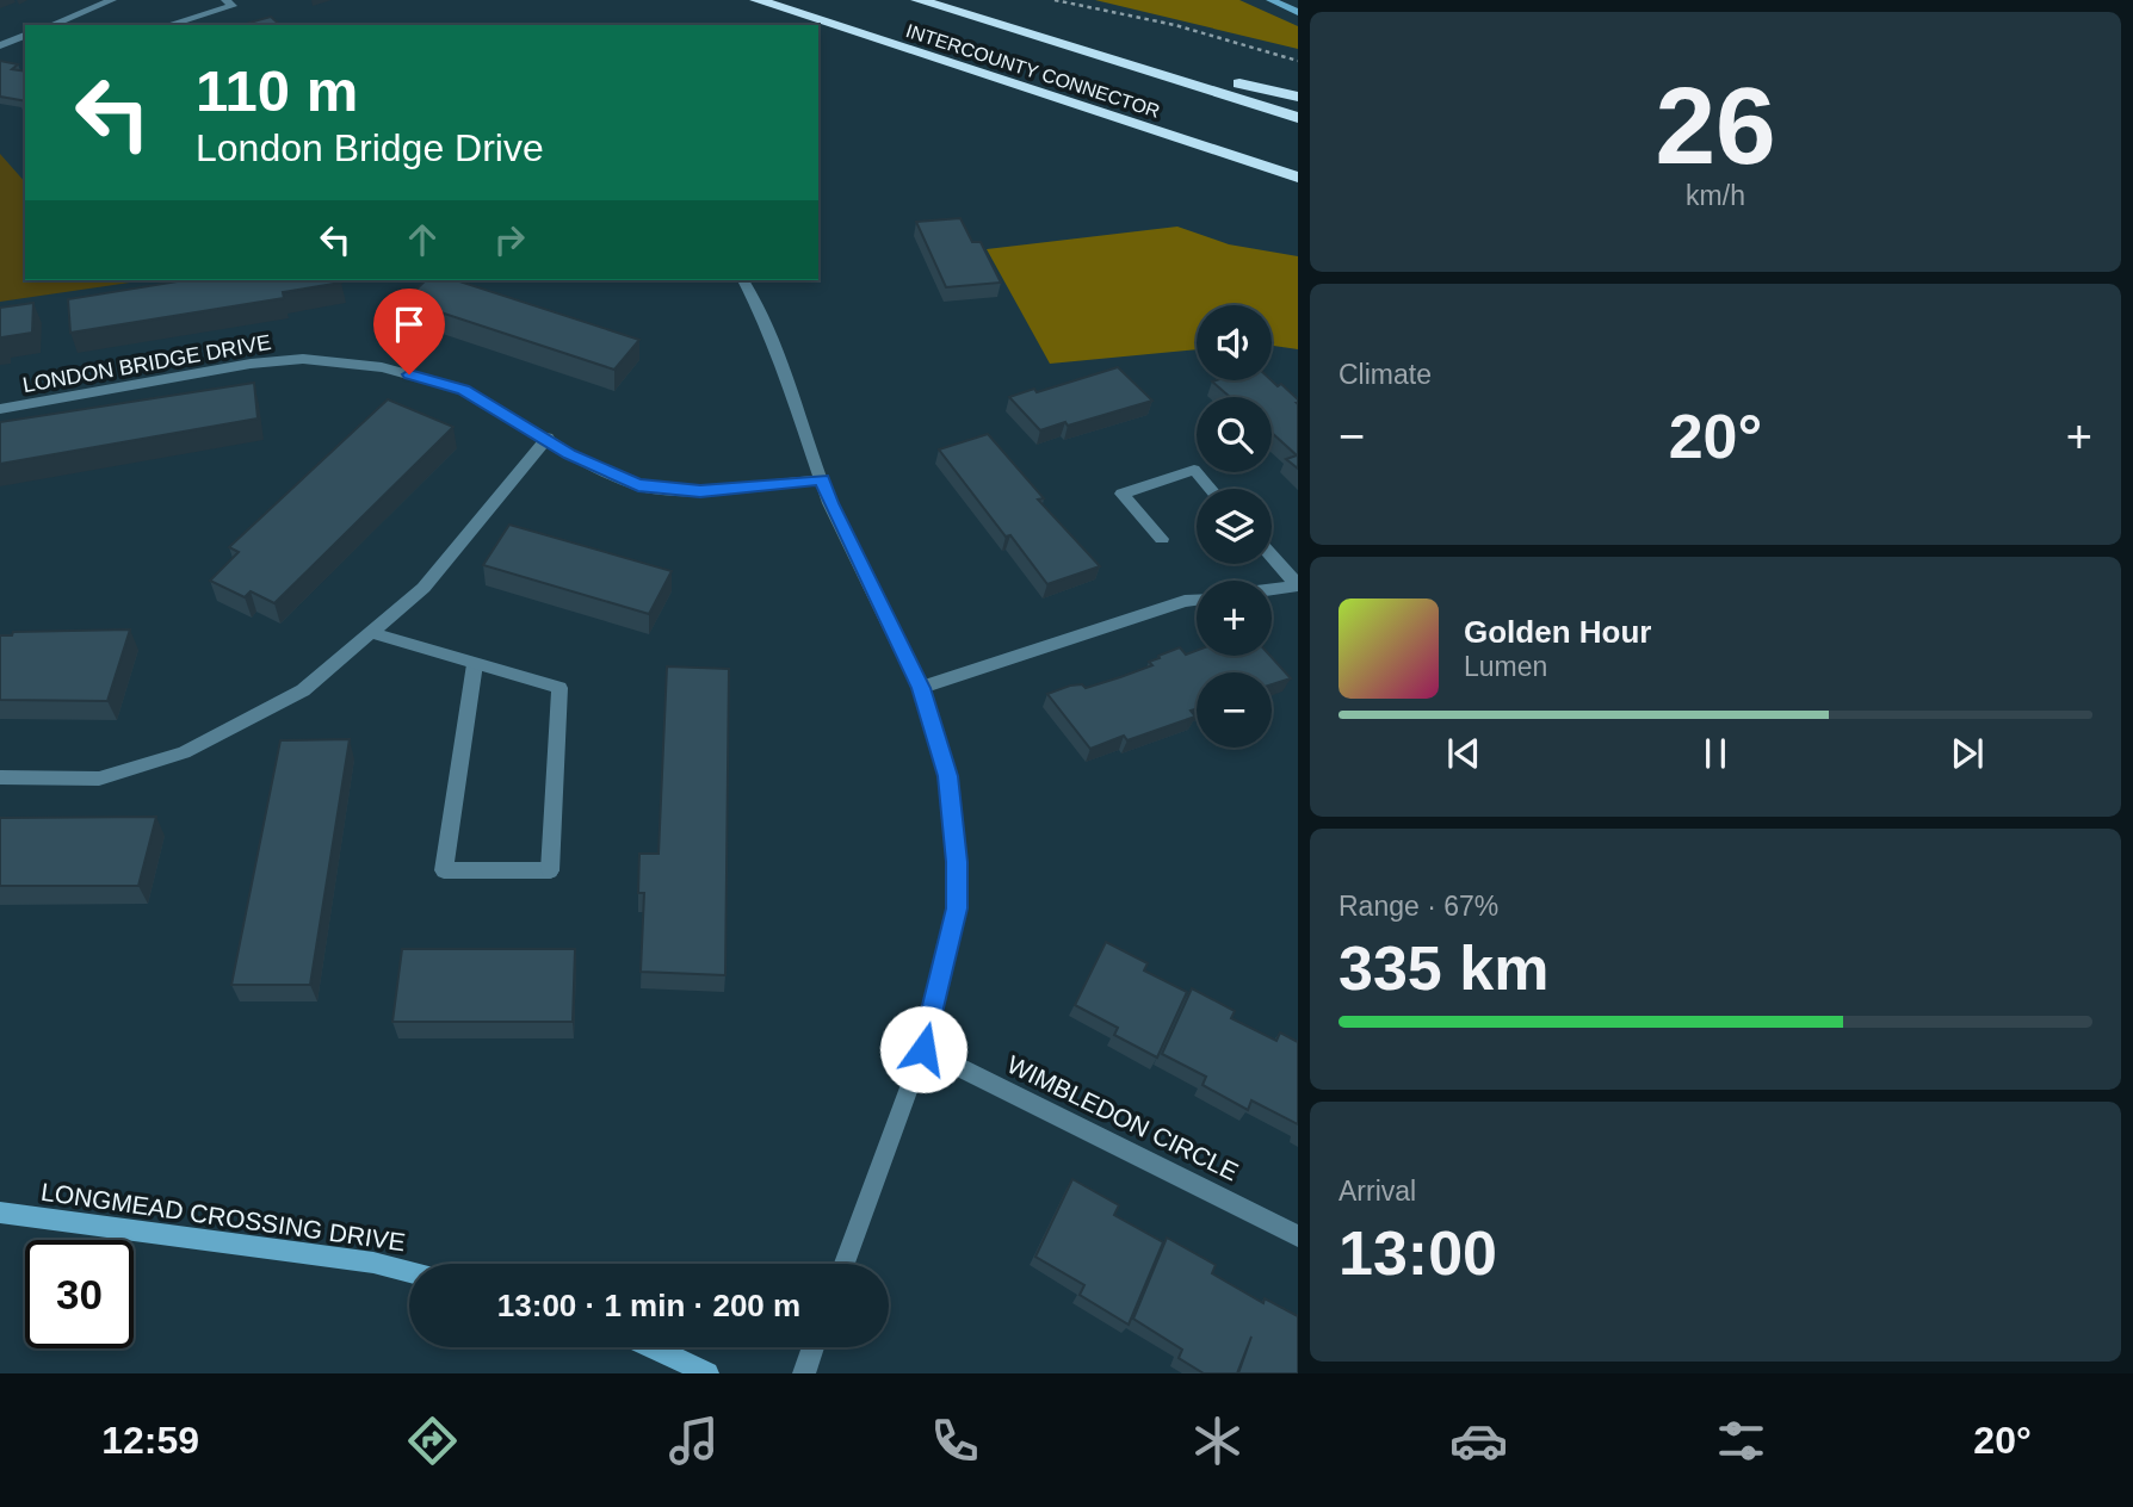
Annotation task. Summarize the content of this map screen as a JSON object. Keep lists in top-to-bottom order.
{
  "streets": {
    "highway": ["INTERCOUNTY CONNECTOR"],
    "street": ["LONDON BRIDGE DRIVE", "WIMBLEDON CIRCLE", "LONGMEAD CROSSING DRIVE"]
  },
  "page": {
    "tile": [
      ["26", "km/h"],
      "Climate",
      ["Range · 67%", "335 km"],
      ["Arrival", "13:00"]
    ],
    "turn": ["110 m", "London Bridge Drive"],
    "map_buttons": ["+", "−"],
    "heat": ["−", "20°", "+"],
    "song": ["Golden Hour", "Lumen"],
    "limit": "30",
    "trip": "13:00 · 1 min · 200 m",
    "tabs": ["12:59", "20°"]
  }
}
